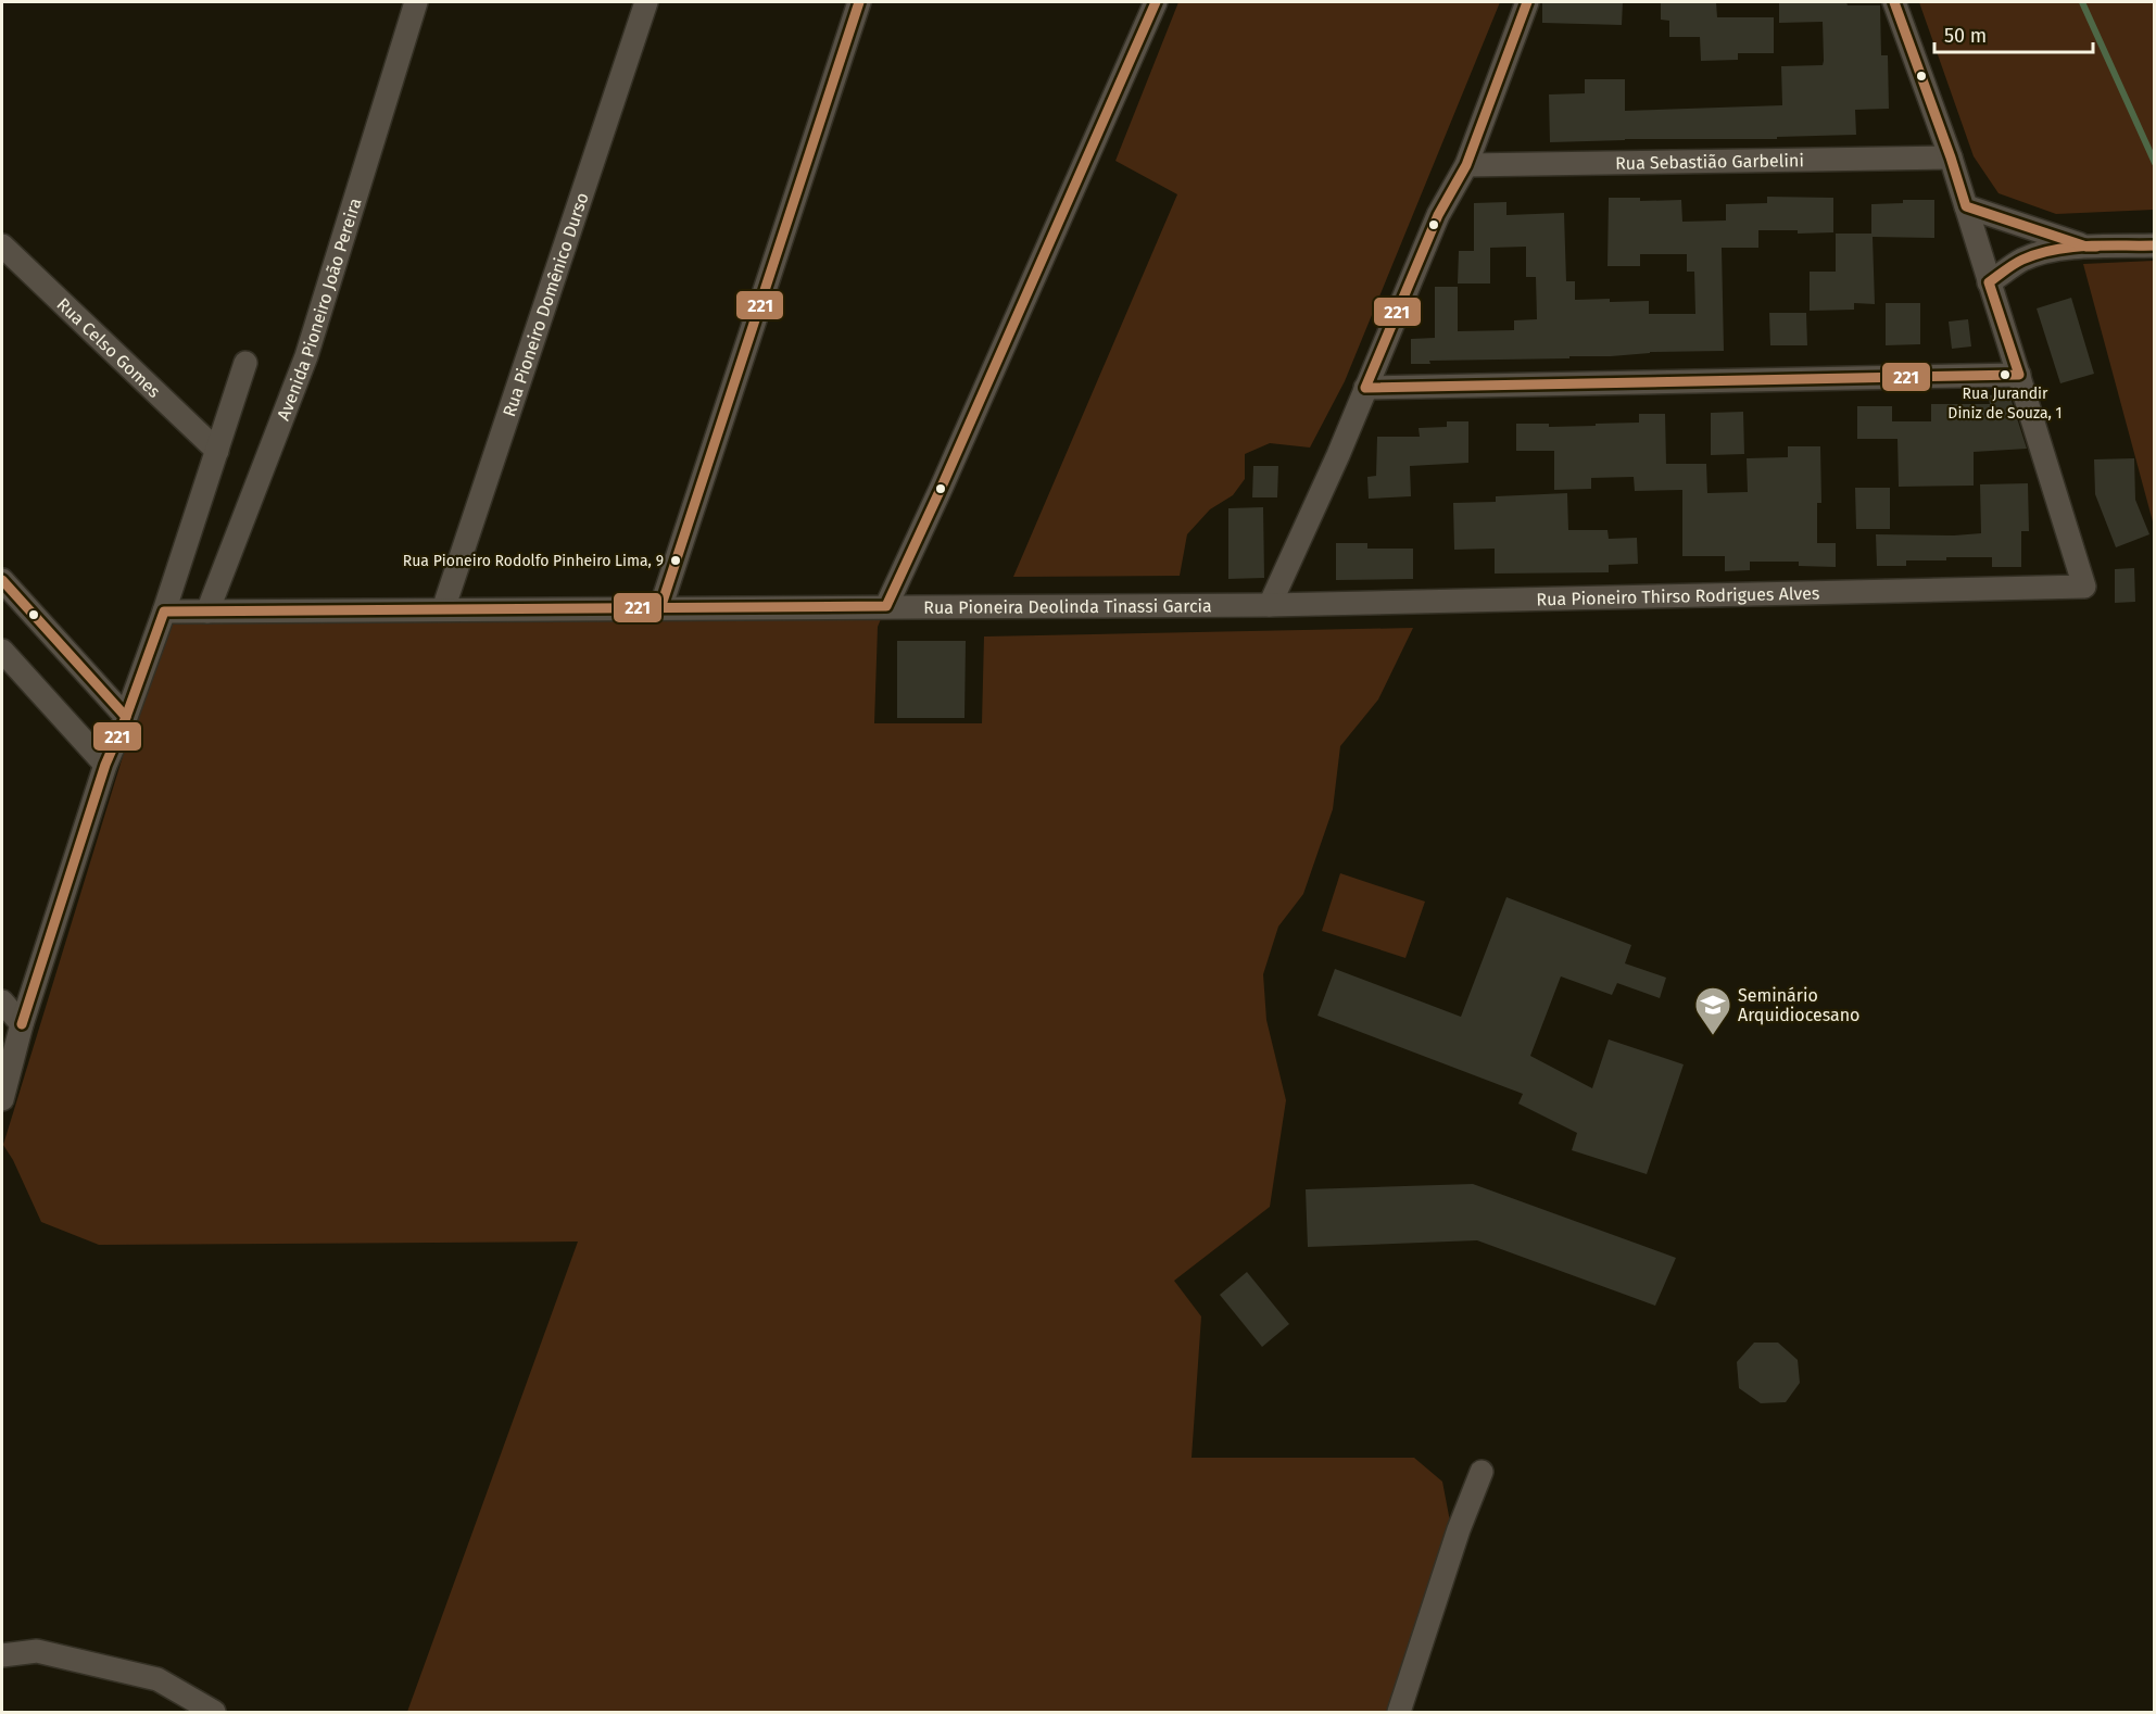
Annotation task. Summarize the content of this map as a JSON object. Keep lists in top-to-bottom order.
{
  "streets": {
    "street": [
      "Rua Sebastião Garbelini",
      "Rua Pioneiro Domênico Durso",
      "Avenida Pioneiro João Pereira",
      "Rua Celso Gomes",
      "Rua Pioneiro Thirso Rodrigues Alves",
      "Rua Pioneira Deolinda Tinassi Garcia"
    ]
  },
  "crossings": [
    ["Rua Pioneiro Domênico Durso", "Rua Pioneira Deolinda Tinassi Garcia"],
    ["Avenida Pioneiro João Pereira", "Rua Pioneira Deolinda Tinassi Garcia"],
    ["Rua Pioneiro Thirso Rodrigues Alves", "Rua Pioneira Deolinda Tinassi Garcia"]
  ],
  "places": {
    "other": ["Rua Jurandir Diniz de Souza, 1", "Rua Pioneiro Rodolfo Pinheiro Lima, 9"],
    "school or university": ["Seminário Arquidiocesano"]
  },
  "lines": ["transit line 221"],
  "scale_bar": "50 m"
}
